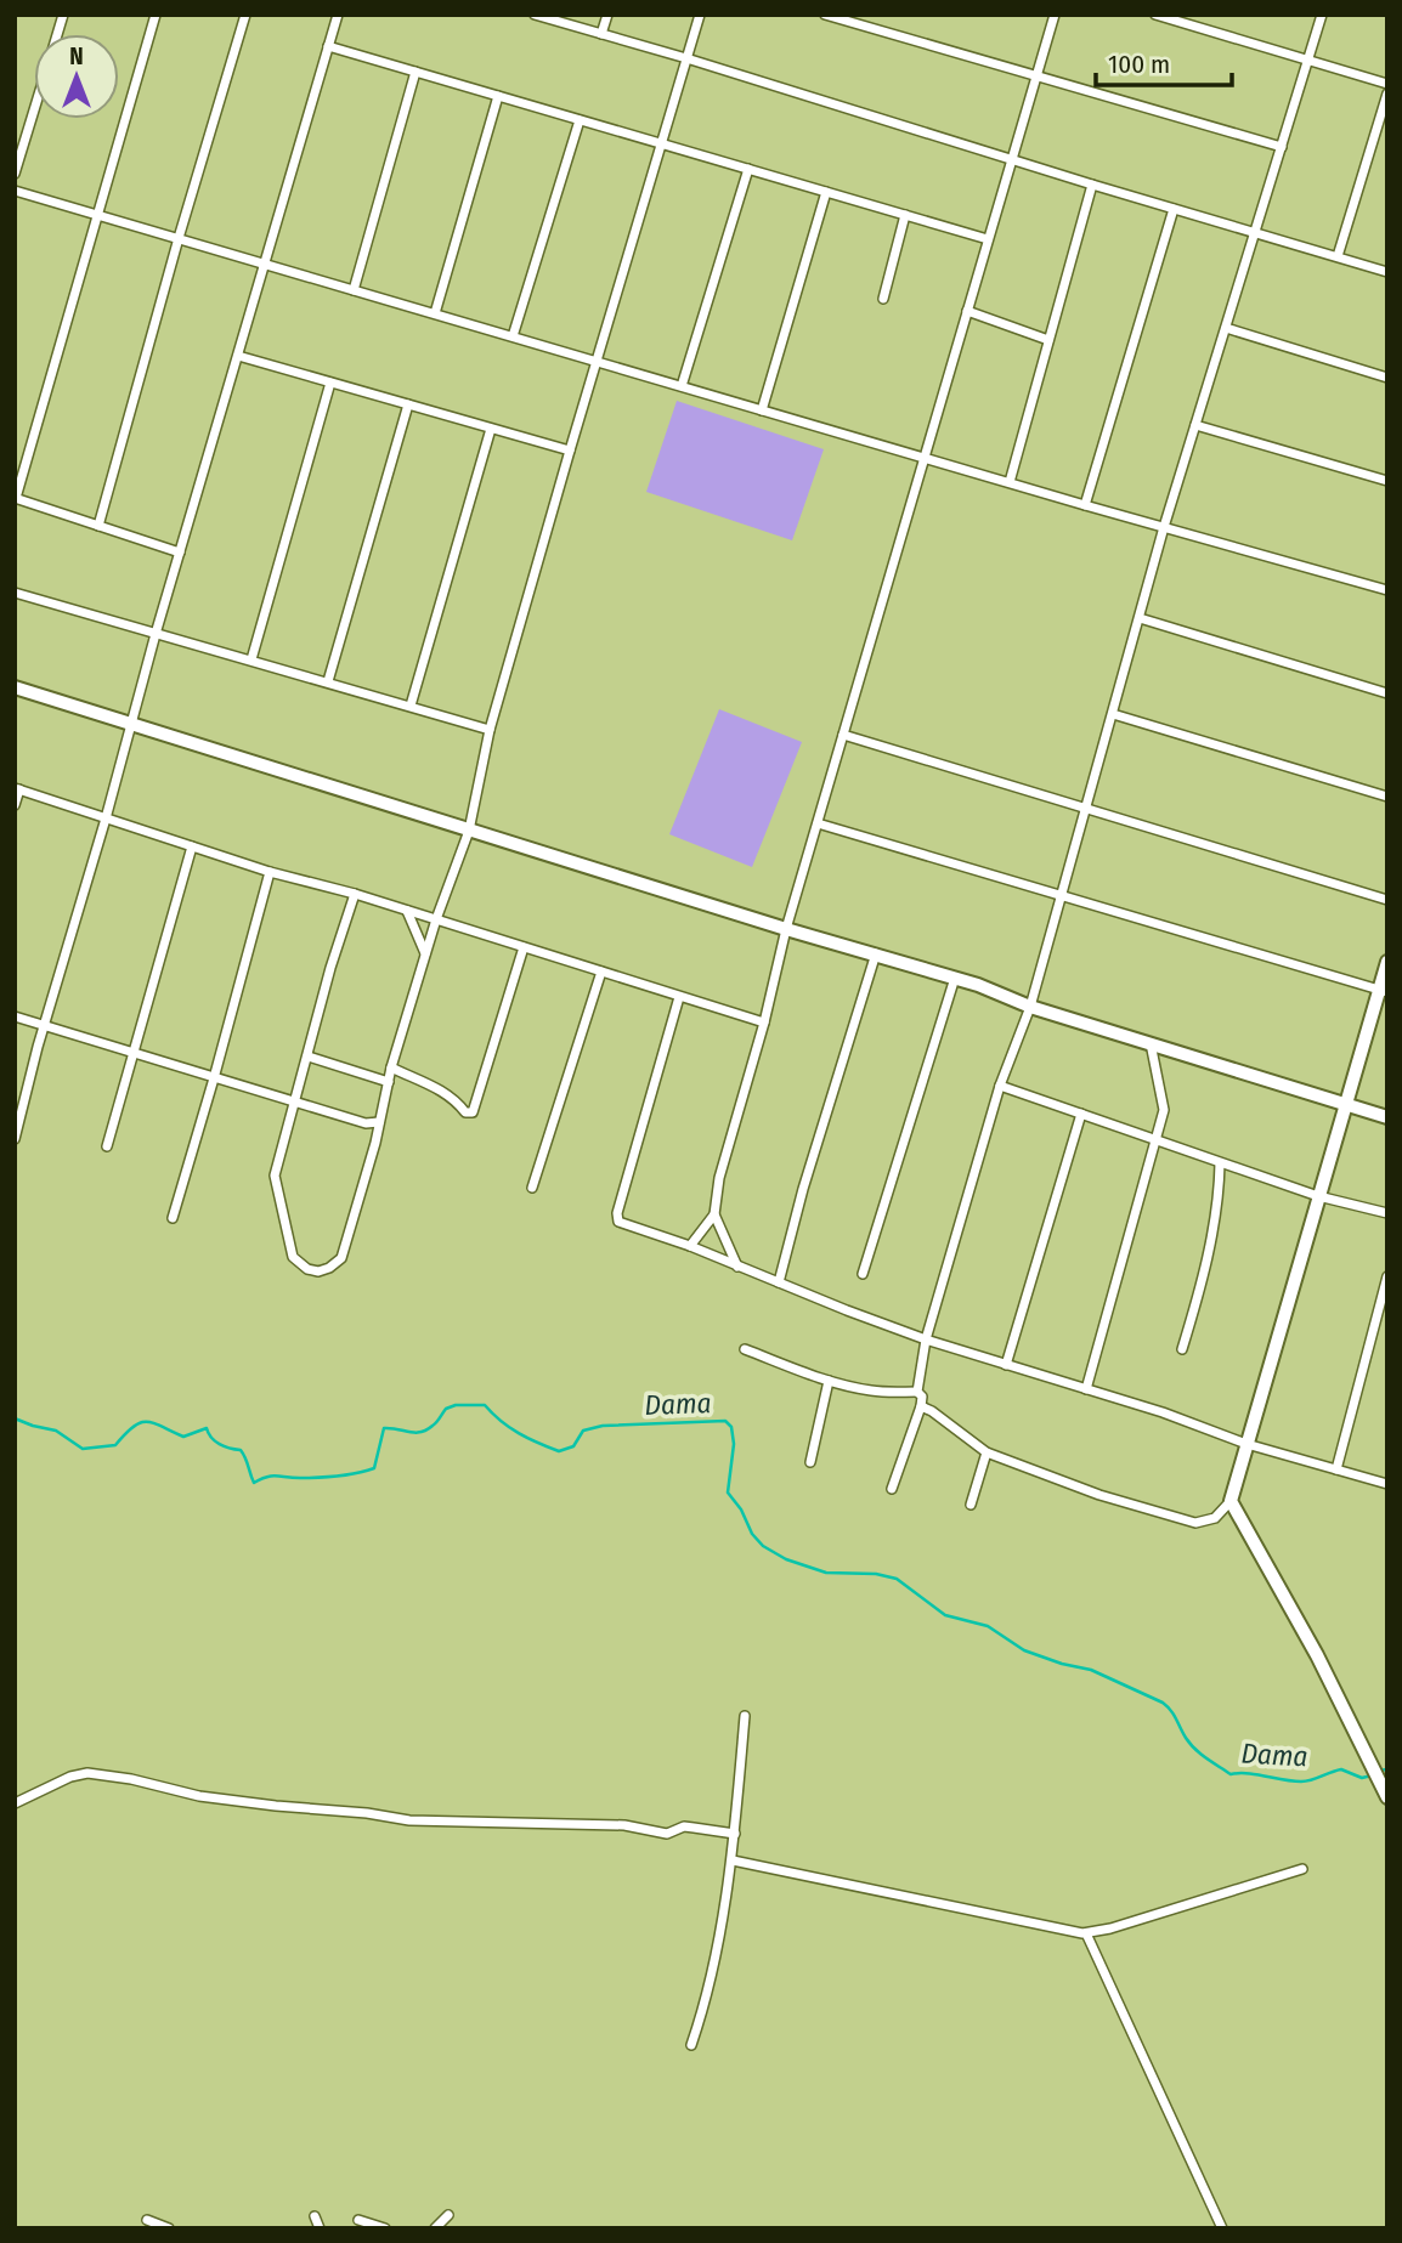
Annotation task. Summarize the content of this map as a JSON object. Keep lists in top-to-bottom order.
{
  "water": ["Dama"],
  "scale_bar": "100 m",
  "north": "top"
}
